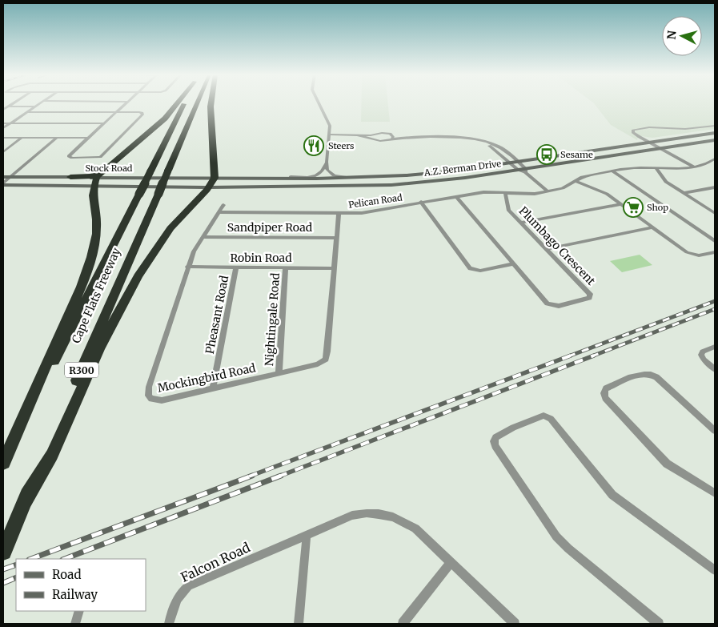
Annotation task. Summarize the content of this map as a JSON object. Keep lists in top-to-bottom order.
{
  "streets": {
    "highway": ["Cape Flats Freeway", "R300"],
    "main road": ["Stock Road", "A.Z. Berman Drive"],
    "street": [
      "Pelican Road",
      "Sandpiper Road",
      "Plumbago Crescent",
      "Robin Road",
      "Pheasant Road",
      "Nightingale Road",
      "Mockingbird Road",
      "Falcon Road"
    ]
  },
  "crossings": [
    ["Stock Road", "A.Z. Berman Drive"],
    ["Pelican Road", "Sandpiper Road"],
    ["Pelican Road", "Plumbago Crescent"],
    ["Pelican Road", "Robin Road"],
    ["Pelican Road", "Mockingbird Road"],
    ["Sandpiper Road", "Mockingbird Road"],
    ["Robin Road", "Pheasant Road"],
    ["Robin Road", "Nightingale Road"],
    ["Robin Road", "Mockingbird Road"],
    ["Pheasant Road", "Mockingbird Road"],
    ["Nightingale Road", "Mockingbird Road"]
  ],
  "places": {
    "restaurant": ["Steers"],
    "bus stop": ["Sesame"],
    "supermarket": ["Shop"]
  },
  "legend": ["Road", "Railway"],
  "north": "left"
}
